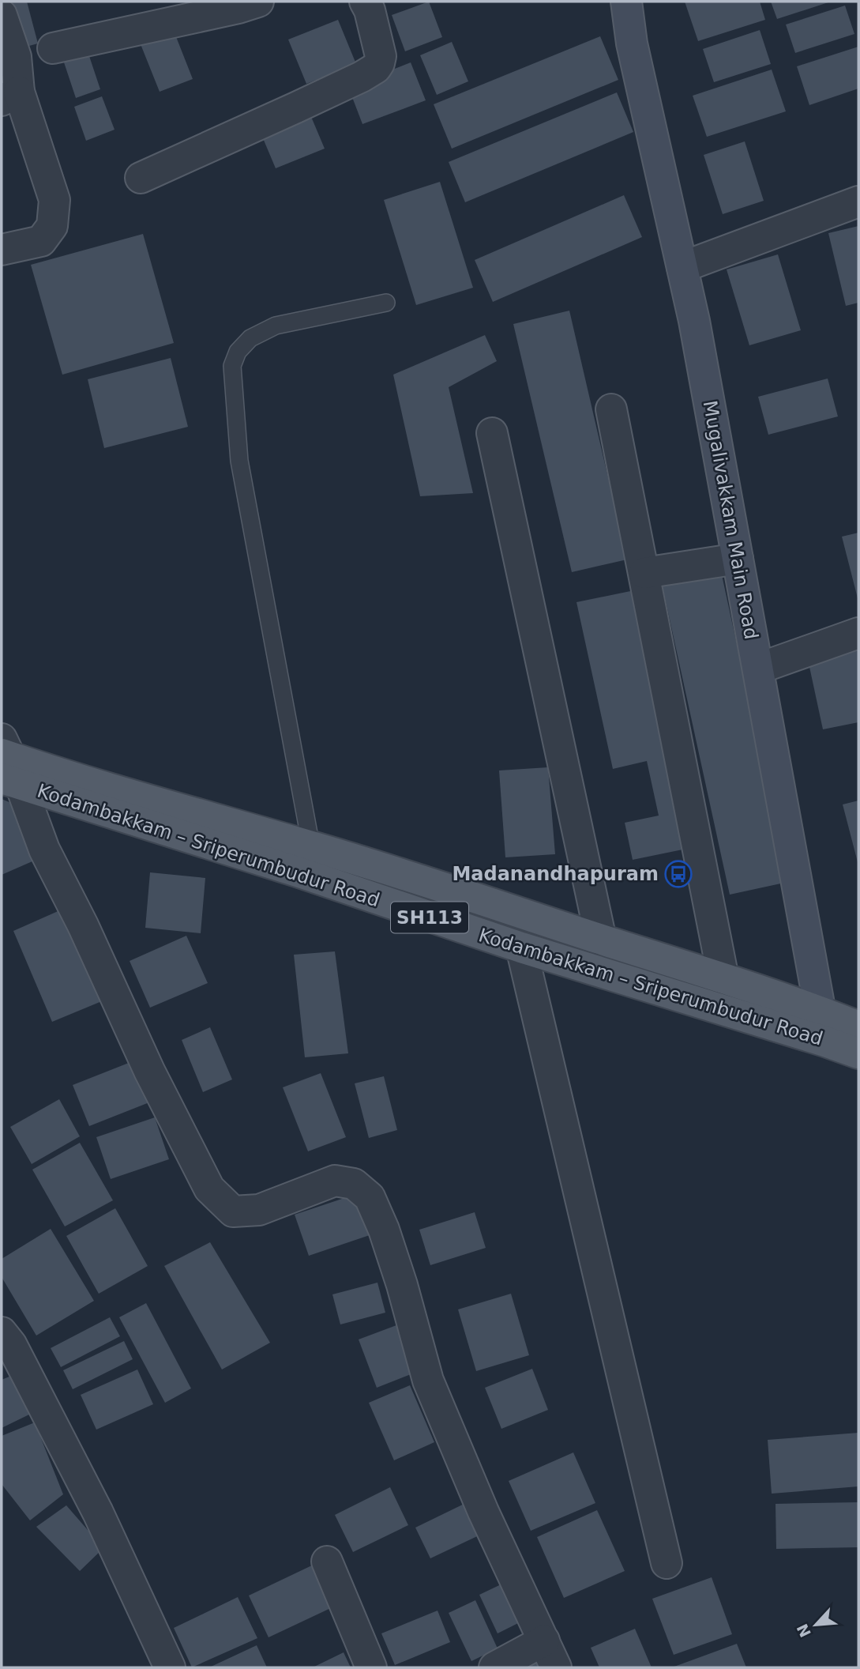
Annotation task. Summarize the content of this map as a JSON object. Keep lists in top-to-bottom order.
{
  "streets": {
    "main road": ["Kodambakkam – Sriperumbudur Road", "SH113"],
    "street": ["Mugalivakkam Main Road"]
  },
  "crossings": [
    ["Mugalivakkam Main Road", "Kodambakkam – Sriperumbudur Road"]
  ],
  "places": {
    "bus stop": ["Madanandhapuram"]
  },
  "north": "bottom left"
}
